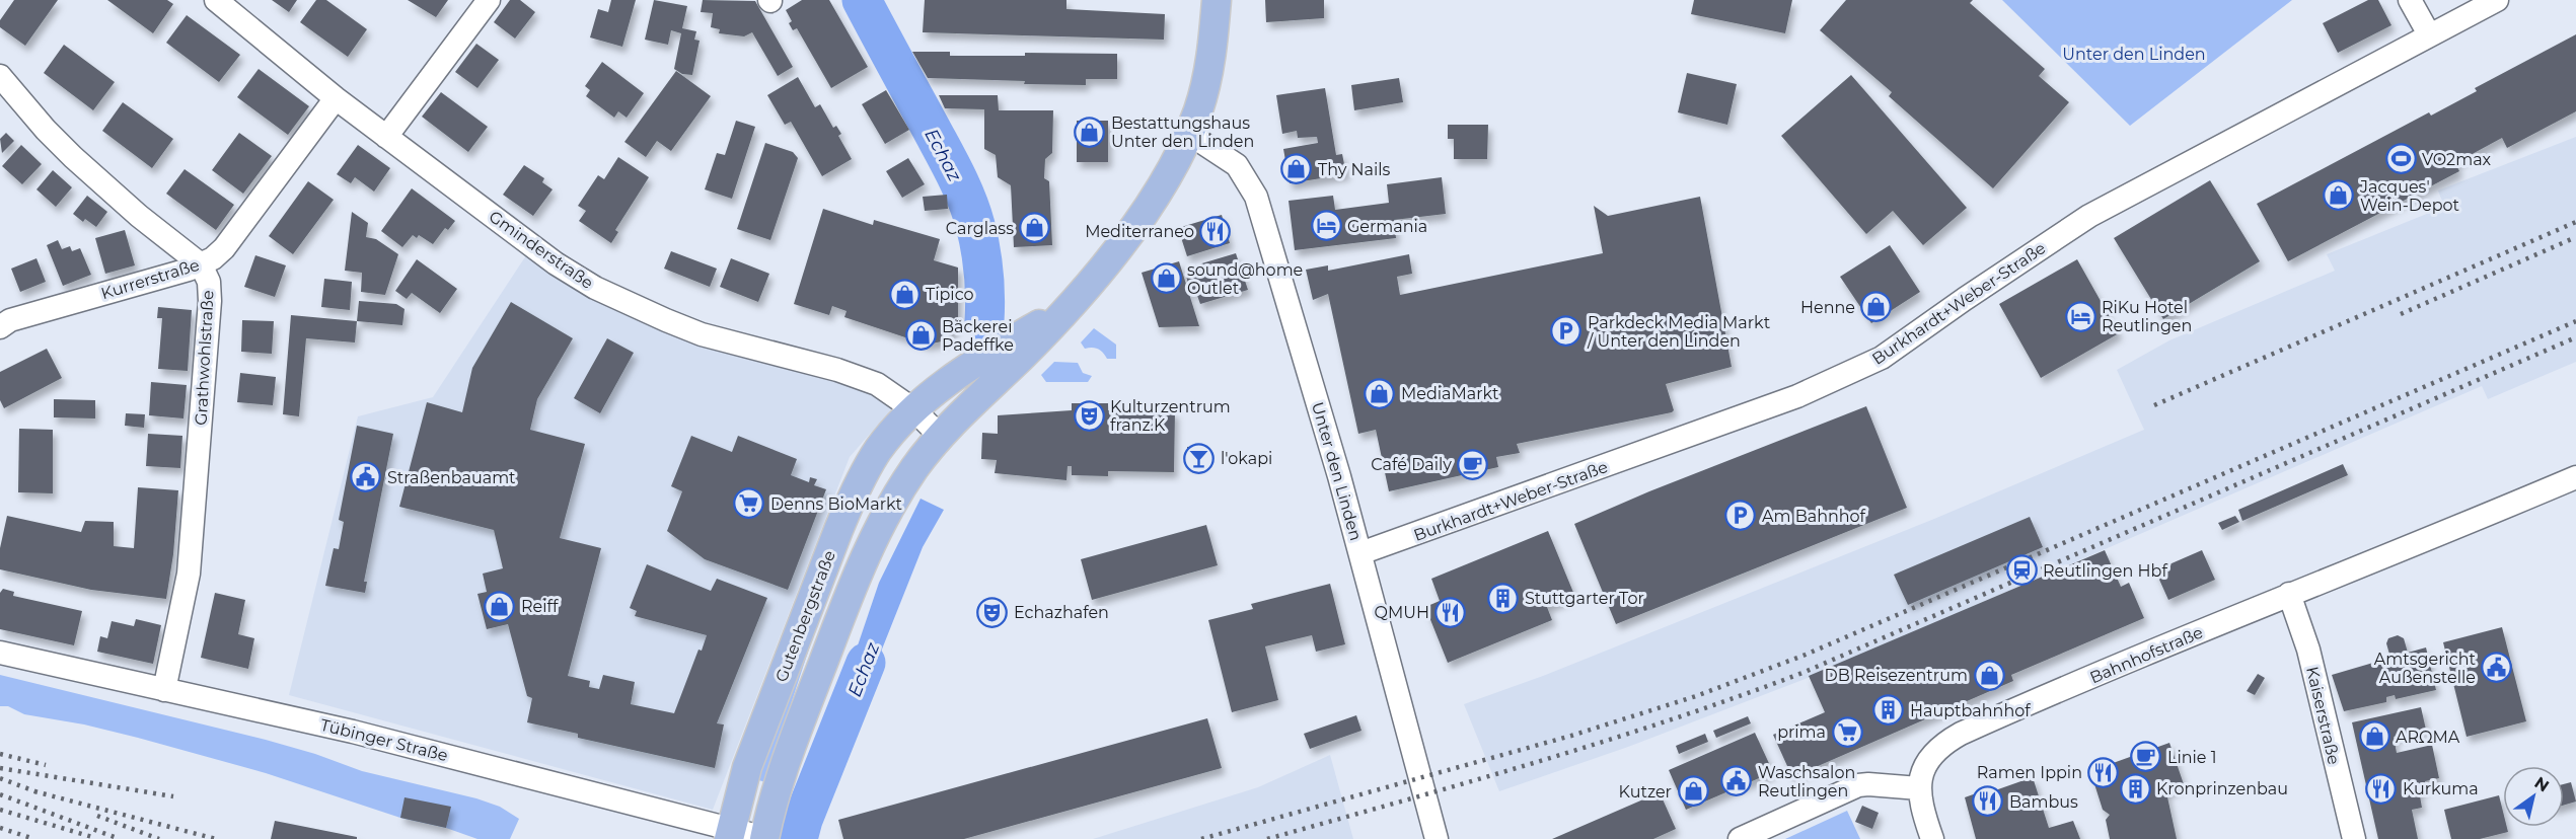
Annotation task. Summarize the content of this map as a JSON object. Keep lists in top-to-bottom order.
{
  "streets": {
    "main road": ["Gutenbergstraße"],
    "street": [
      "Gminderstraße",
      "Kurrerstraße",
      "Burkhardt+Weber-Straße",
      "Grathwohlstraße",
      "Unter den Linden",
      "Bahnhofstraße",
      "Kaiserstraße",
      "Tübinger Straße"
    ]
  },
  "crossings": [
    ["Gminderstraße", "Kurrerstraße"],
    ["Gminderstraße", "Gutenbergstraße"],
    ["Kurrerstraße", "Grathwohlstraße"],
    ["Burkhardt+Weber-Straße", "Unter den Linden"],
    ["Grathwohlstraße", "Tübinger Straße"],
    ["Gutenbergstraße", "Tübinger Straße"],
    ["Bahnhofstraße", "Kaiserstraße"]
  ],
  "water": ["Echaz"],
  "parks": ["Unter den Linden"],
  "places": {
    "shop": [
      "Bestattungshaus Unter den Linden",
      "Thy Nails",
      "Jacques' Wein-Depot",
      "Carglass",
      "sound@home Outlet",
      "Tipico",
      "Henne",
      "Bäckerei Padeffke",
      "MediaMarkt",
      "Reiff",
      "DB Reisezentrum",
      "ARΩMA",
      "Kutzer"
    ],
    "sports": ["VO2max"],
    "hotel": ["Germania", "RiKu Hotel Reutlingen"],
    "restaurant": [
      "Mediterraneo",
      "QMUH",
      "Ramen Ippin",
      "Kurkuma",
      "Bambus"
    ],
    "parking": ["Parkdeck Media Markt / Unter den Linden", "Am Bahnhof"],
    "theatre": ["Kulturzentrum franz.K", "Echazhafen"],
    "bar": ["l'okapi"],
    "cafe": ["Café Daily", "Linie 1"],
    "public building": ["Straßenbauamt", "Amtsgericht Außenstelle", "Waschsalon Reutlingen"],
    "supermarket": ["Denns BioMarkt", "prima"],
    "station": ["Reutlingen Hbf"],
    "building": ["Stuttgarter Tor", "Hauptbahnhof", "Kronprinzenbau"]
  },
  "north": "top right"
}
